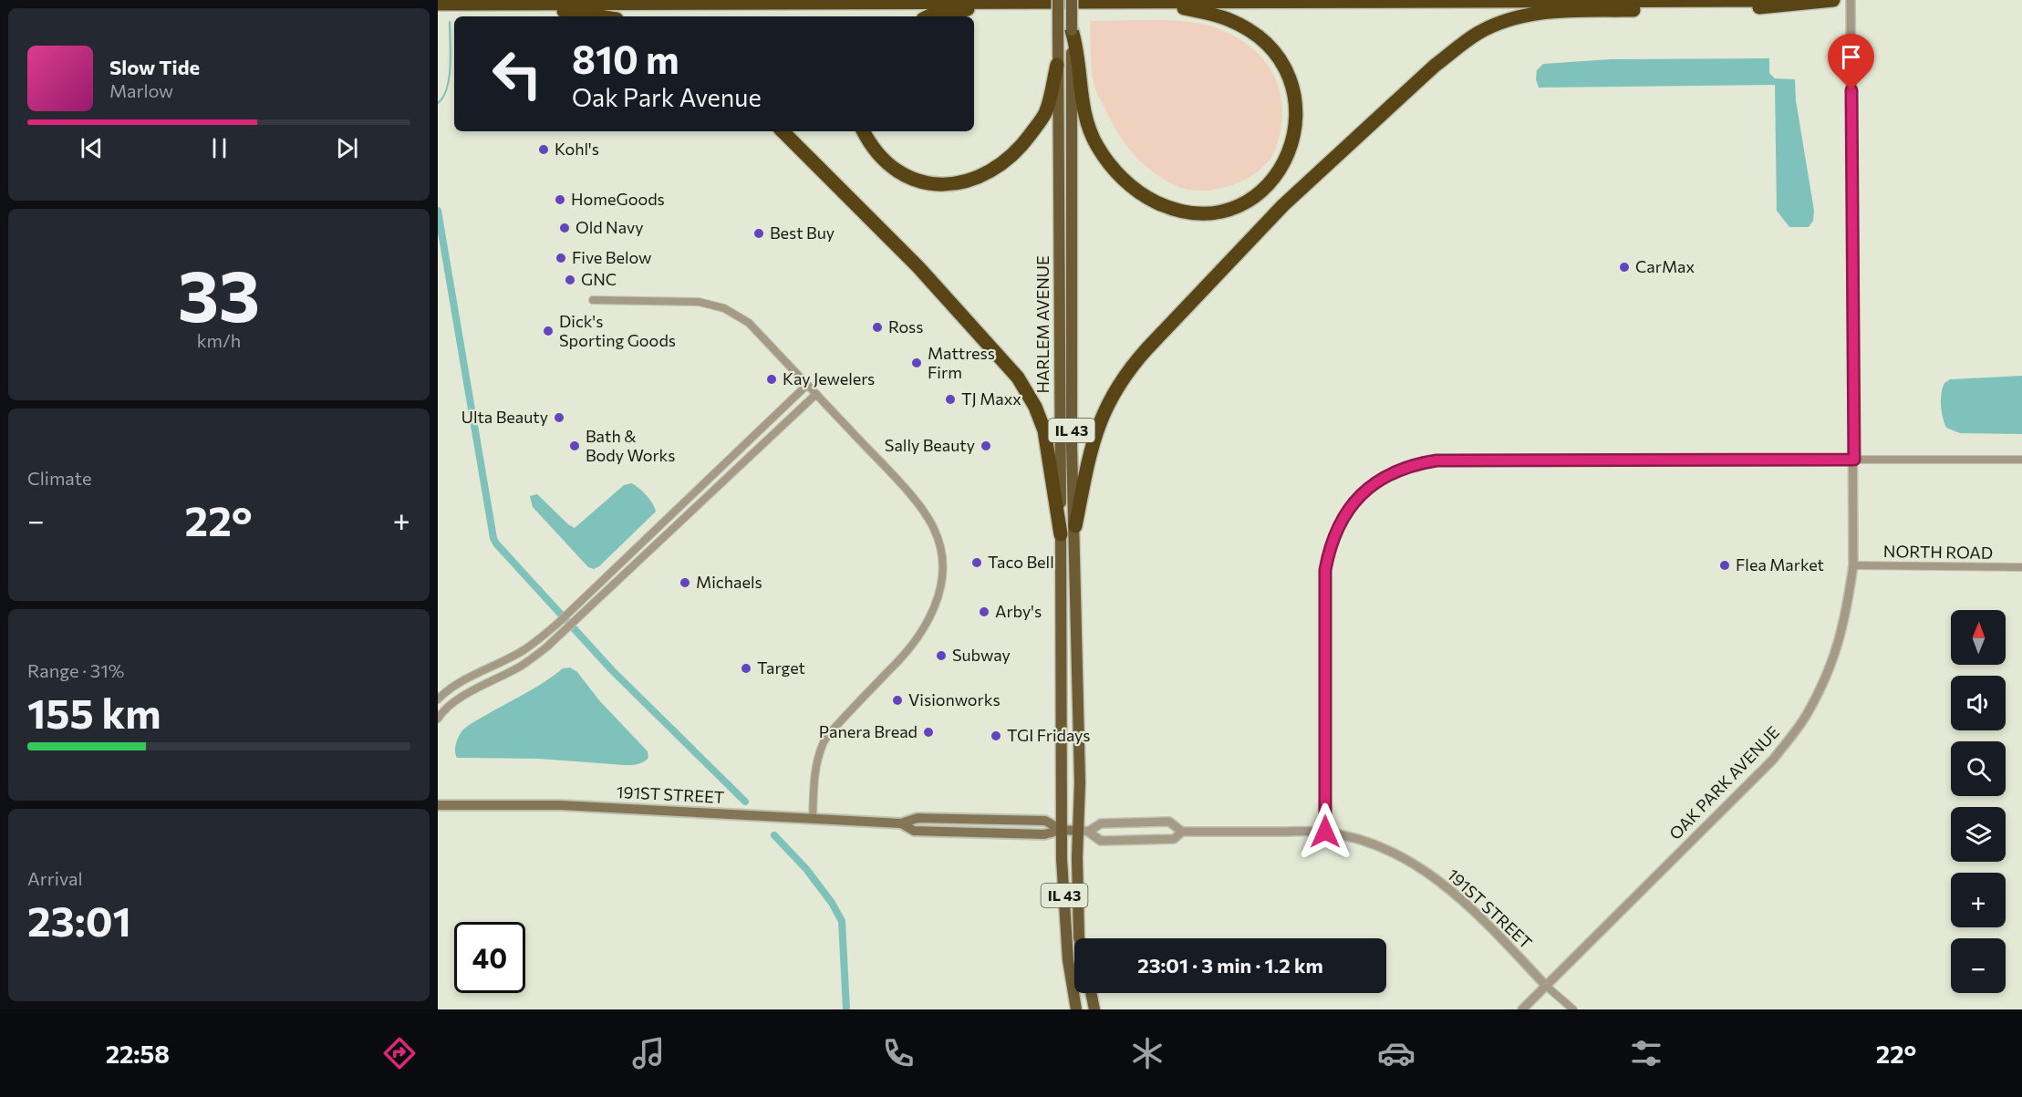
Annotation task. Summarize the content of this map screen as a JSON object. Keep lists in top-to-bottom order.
{
  "streets": {
    "main road": ["HARLEM AVENUE", "IL 43", "191ST STREET"],
    "street": ["NORTH ROAD", "OAK PARK AVENUE"]
  },
  "crossings": [
    ["HARLEM AVENUE", "191ST STREET"],
    ["NORTH ROAD", "OAK PARK AVENUE"],
    ["OAK PARK AVENUE", "191ST STREET"]
  ],
  "places": [
    "Kohl's",
    "HomeGoods",
    "Old Navy",
    "Best Buy",
    "Five Below",
    "CarMax",
    "GNC",
    "Ross",
    "Dick's Sporting Goods",
    "Mattress Firm",
    "Kay Jewelers",
    "TJ Maxx",
    "Ulta Beauty",
    "Bath & Body Works",
    "Sally Beauty",
    "Taco Bell",
    "Flea Market",
    "Michaels",
    "Arby's",
    "Subway",
    "Target",
    "Visionworks",
    "Panera Bread",
    "TGI Fridays"
  ],
  "north": "top",
  "page": {
    "turn": ["810 m", "Oak Park Avenue"],
    "song": ["Slow Tide", "Marlow"],
    "tile": [
      ["33", "km/h"],
      "Climate",
      ["Range · 31%", "155 km"],
      ["Arrival", "23:01"]
    ],
    "heat": ["−", "22°", "+"],
    "map_buttons": ["+", "−"],
    "limit": "40",
    "trip": "23:01 · 3 min · 1.2 km",
    "tabs": ["22:58", "22°"]
  }
}
